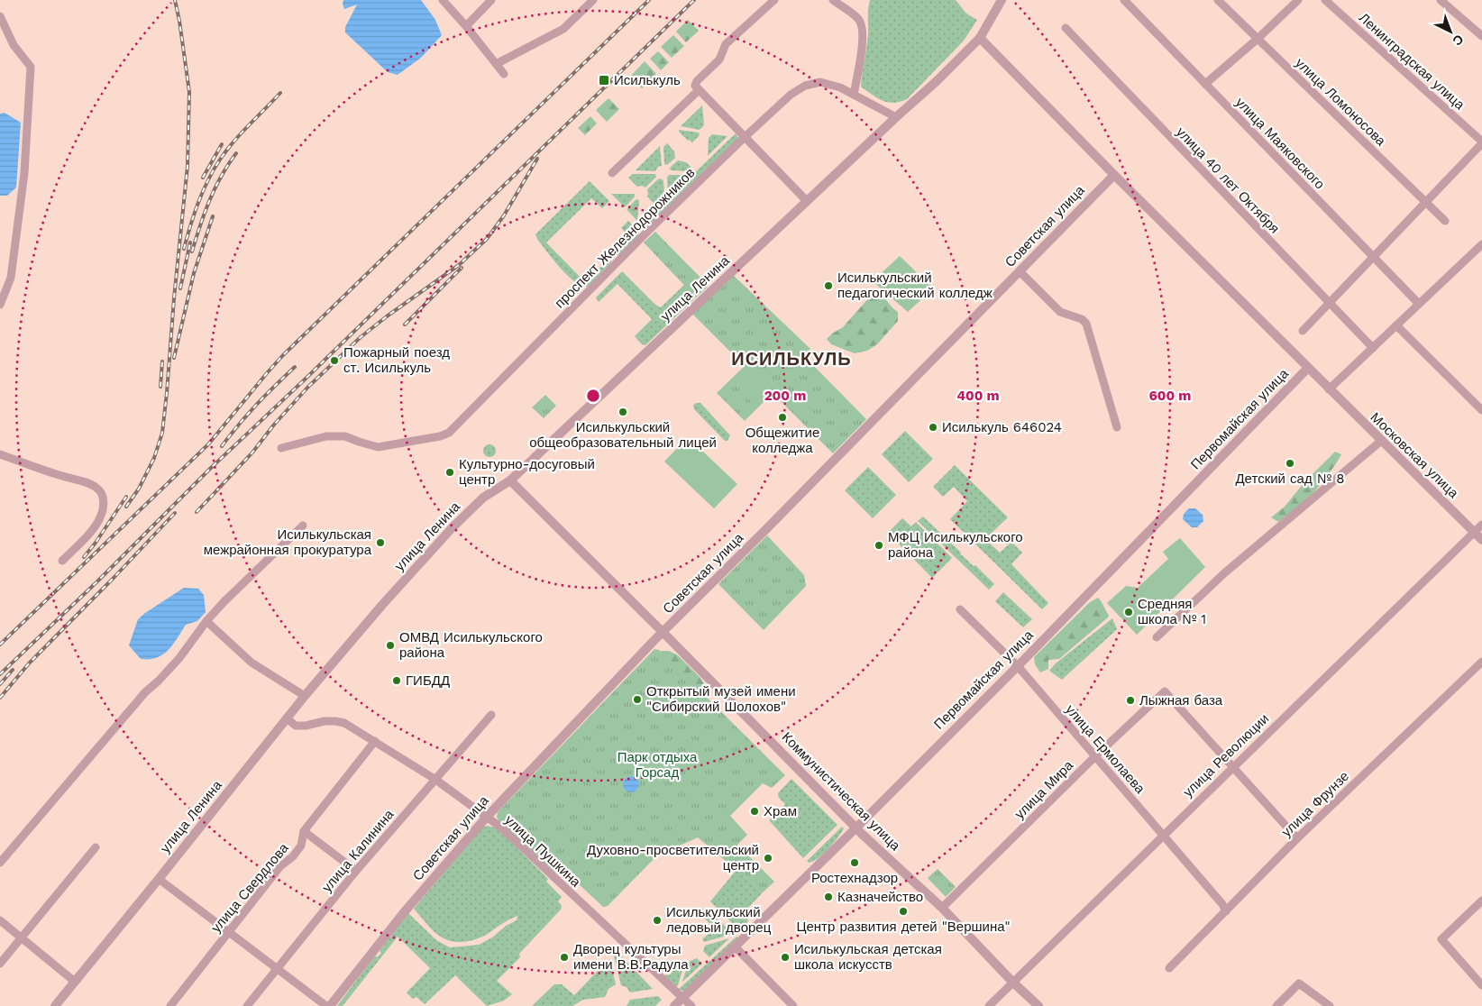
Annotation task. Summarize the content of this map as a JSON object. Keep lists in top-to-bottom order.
{
  "streets": {
    "street": [
      "Ленинградская улица",
      "улица Ломоносова",
      "улица Маяковского",
      "улица 40 лет Октября",
      "Советская улица",
      "проспект Железнодорожников",
      "улица Ленина",
      "Первомайская улица",
      "Московская улица",
      "улица Ермолаева",
      "улица Революции",
      "улица Мира",
      "Коммунистическая улица",
      "улица Фрунзе",
      "улица Калинина",
      "улица Пушкина",
      "улица Свердлова"
    ]
  },
  "crossings": [
    ["Советская улица", "Московская улица"],
    ["Советская улица", "Коммунистическая улица"],
    ["Советская улица", "улица Пушкина"],
    ["проспект Железнодорожников", "улица Ленина"],
    ["улица Ленина", "Московская улица"],
    ["улица Ленина", "Коммунистическая улица"],
    ["улица Ленина", "улица Пушкина"],
    ["Первомайская улица", "Московская улица"],
    ["Первомайская улица", "улица Ермолаева"],
    ["Первомайская улица", "Коммунистическая улица"],
    ["Первомайская улица", "улица Пушкина"],
    ["Московская улица", "улица Революции"],
    ["улица Ермолаева", "улица Революции"],
    ["улица Ермолаева", "улица Мира"],
    ["улица Ермолаева", "улица Фрунзе"],
    ["улица Революции", "улица Мира"],
    ["улица Революции", "Коммунистическая улица"],
    ["улица Мира", "Коммунистическая улица"],
    ["улица Калинина", "улица Пушкина"],
    ["улица Пушкина", "улица Свердлова"]
  ],
  "districts": ["ИСИЛЬКУЛЬ"],
  "parks": ["Парк отдыха Горсад"],
  "places": {
    "transit": ["Исилькуль"],
    "other": [
      "Исилькульский педагогический колледж",
      "Пожарный поезд ст. Исилькуль",
      "Исилькульский общеобразовательный лицей",
      "Общежитие колледжа",
      "Исилькуль 646024",
      "Детский сад № 8",
      "Культурно-досуговый центр",
      "Исилькульская межрайонная прокуратура",
      "МФЦ Исилькульского района",
      "Средняя школа № 1",
      "ОМВД Исилькульского района",
      "ГИБДД",
      "Открытый музей имени \"Сибирский Шолохов\"",
      "Лыжная база",
      "Храм",
      "Духовно-просветительский центр",
      "Ростехнадзор",
      "Казначейство",
      "Центр развития детей \"Вершина\"",
      "Исилькульский ледовый дворец",
      "Дворец культуры имени В.В.Радула",
      "Исилькульская детская школа искусств"
    ]
  },
  "north": "bottom right",
  "rings": ["200 m", "400 m", "600 m"]
}
